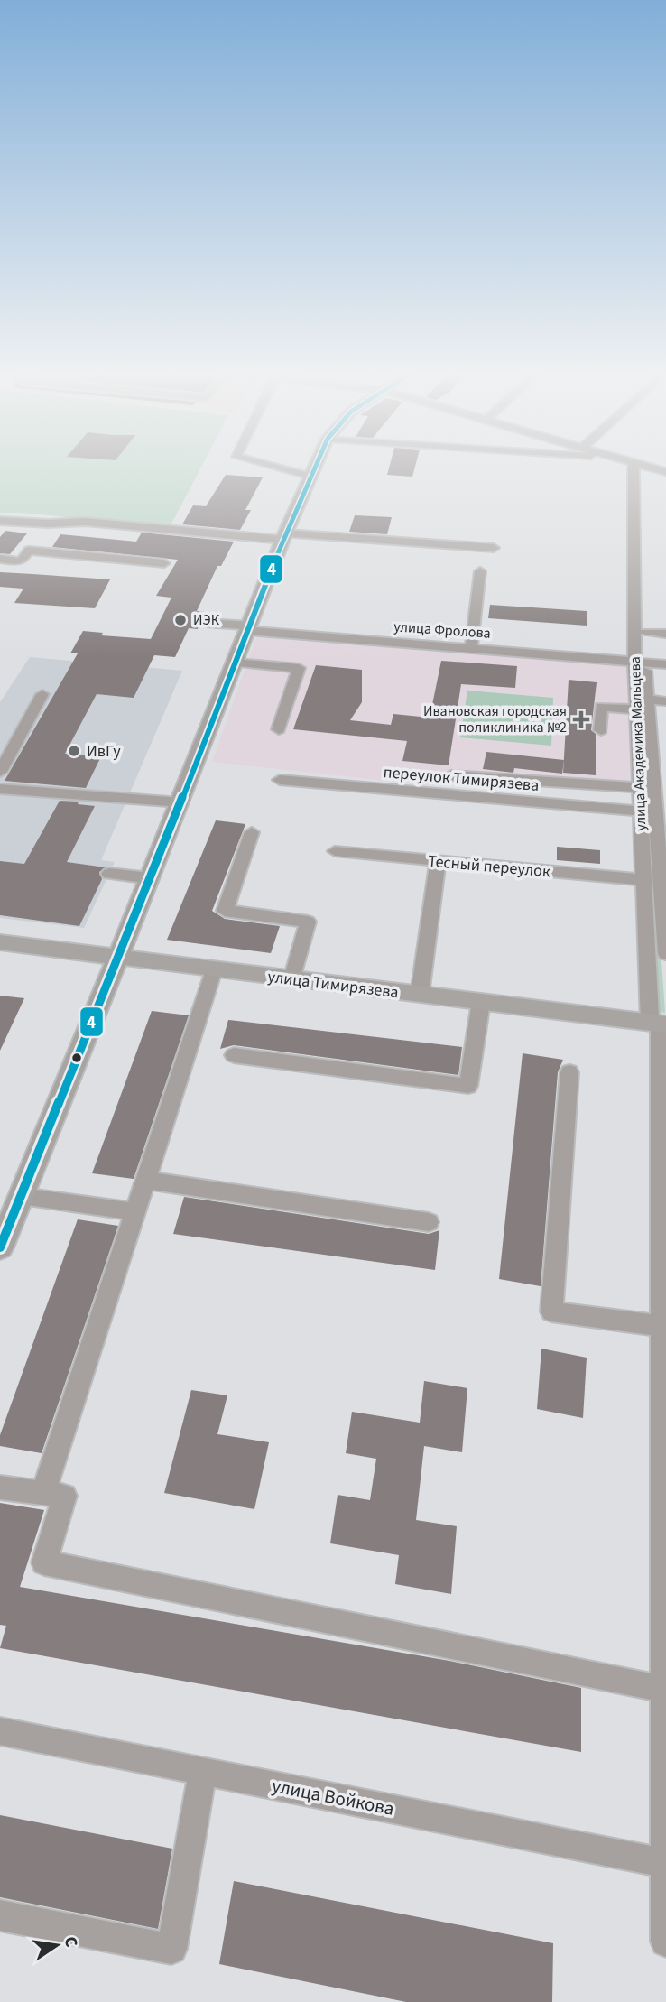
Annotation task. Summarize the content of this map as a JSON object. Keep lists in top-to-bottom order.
{
  "streets": {
    "main road": ["улица Тимирязева"],
    "street": [
      "улица Фролова",
      "улица Академика Мальцева",
      "Тесный переулок",
      "улица Войкова"
    ],
    "lane": ["переулок Тимирязева"]
  },
  "crossings": [
    ["улица Фролова", "улица Академика Мальцева"],
    ["улица Академика Мальцева", "переулок Тимирязева"],
    ["улица Академика Мальцева", "Тесный переулок"],
    ["улица Академика Мальцева", "улица Тимирязева"],
    ["улица Академика Мальцева", "улица Войкова"]
  ],
  "places": {
    "other": ["ИЭК", "ИвГу"],
    "health": ["Ивановская городская поликлиника №2"]
  },
  "lines": ["transit line 4"],
  "north": "right"
}
